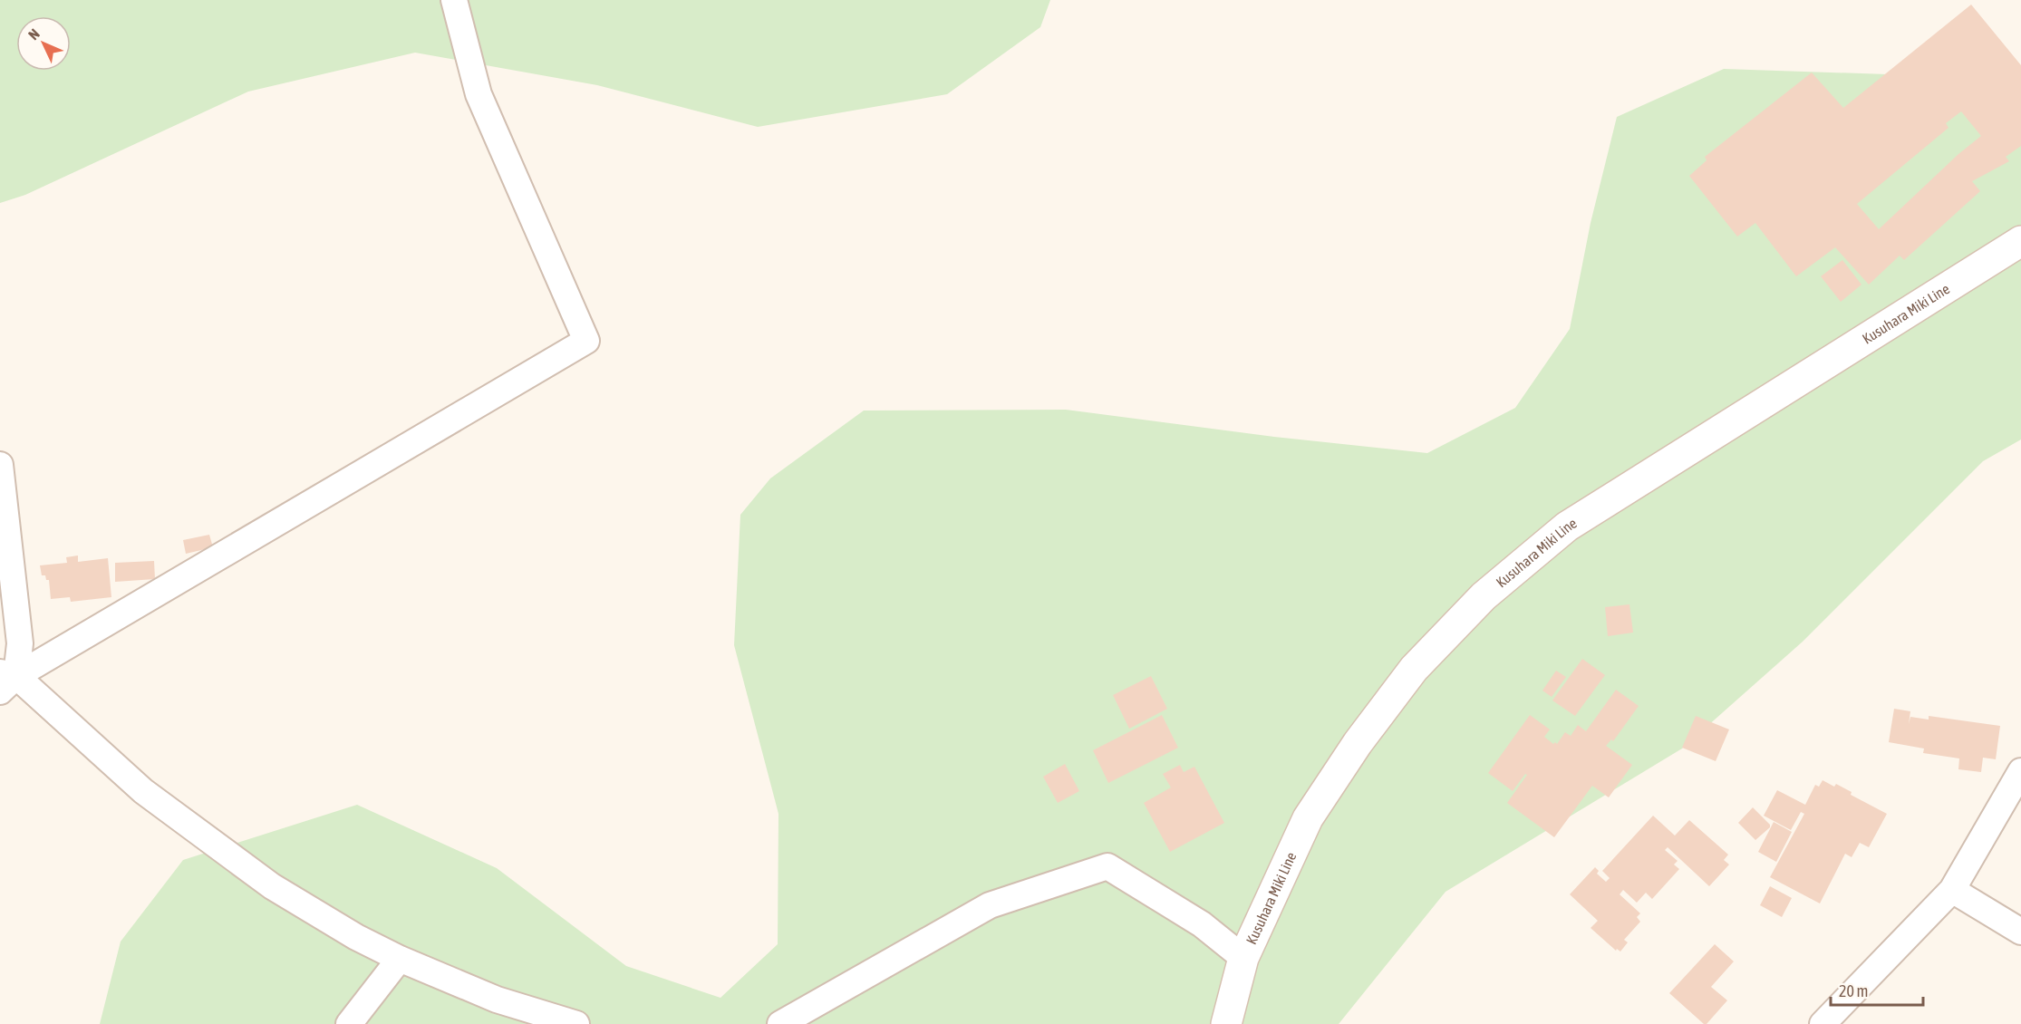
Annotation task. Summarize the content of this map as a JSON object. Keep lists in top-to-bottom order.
{
  "streets": {
    "main road": ["Kusuhara Miki Line"]
  },
  "scale_bar": "20 m",
  "north": "top left"
}
